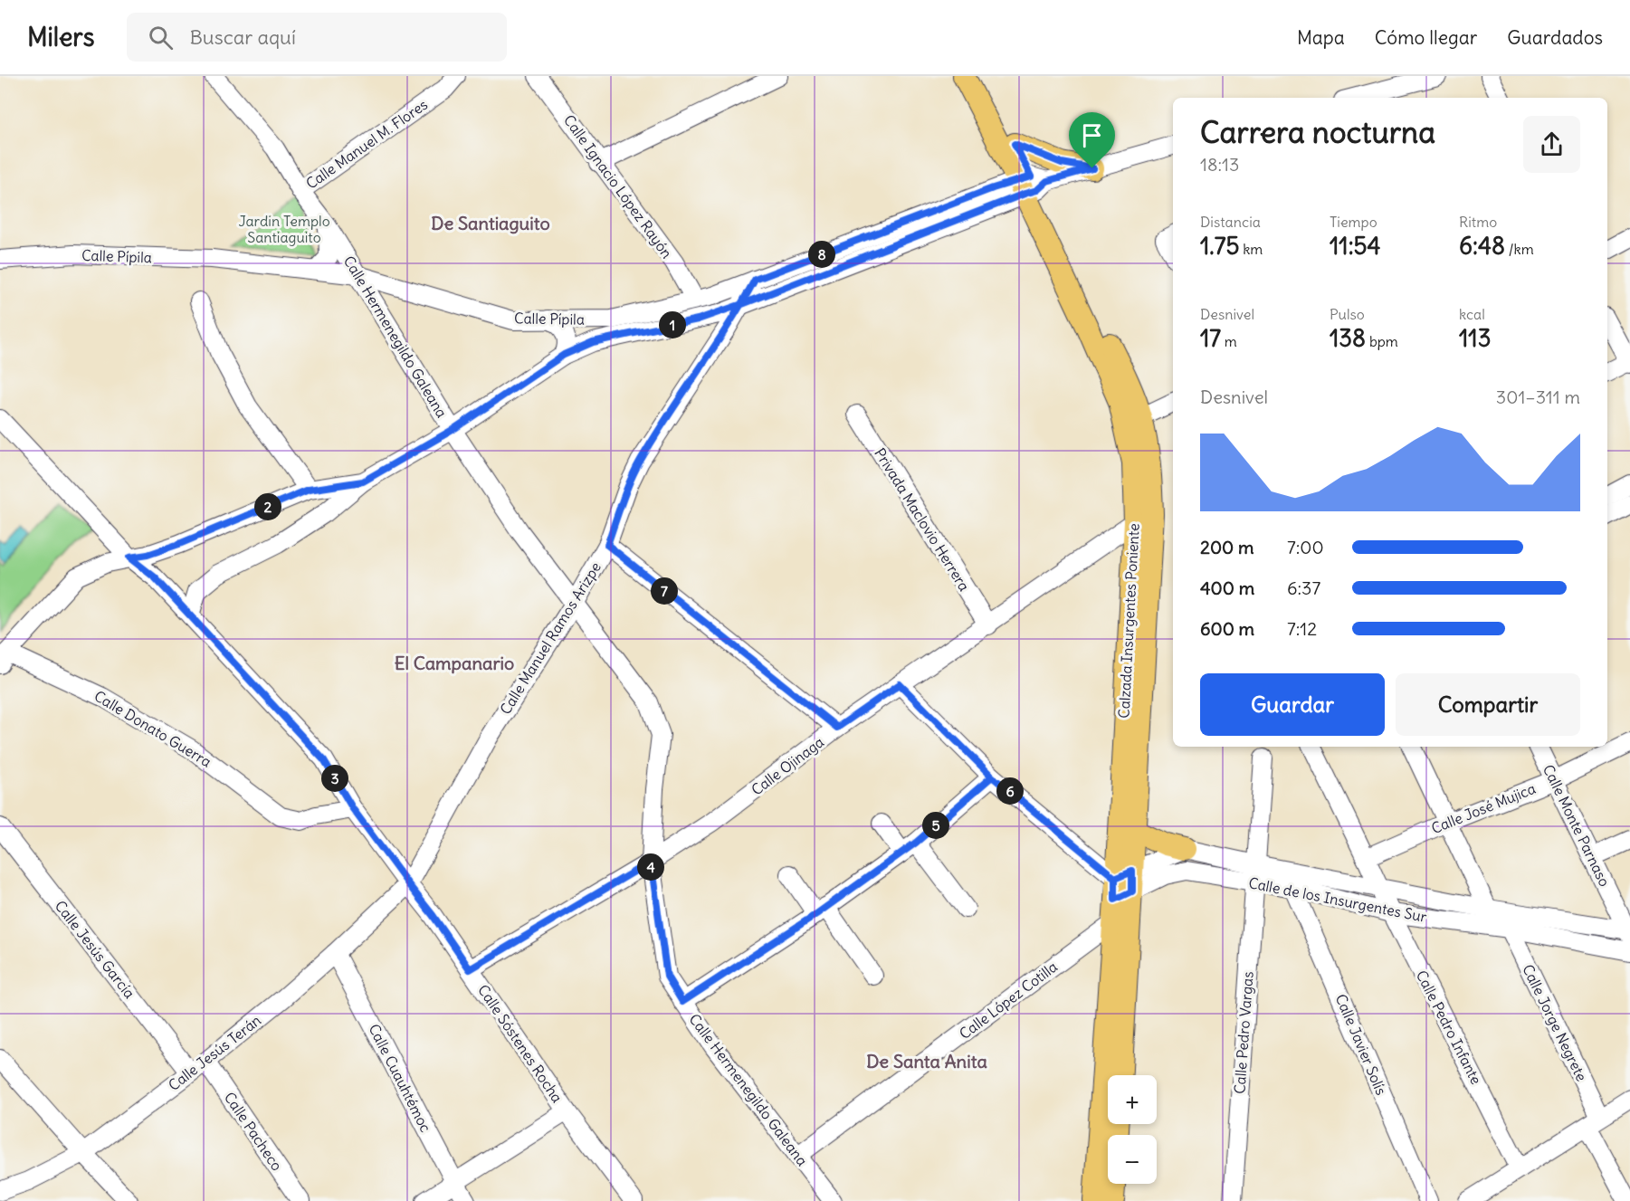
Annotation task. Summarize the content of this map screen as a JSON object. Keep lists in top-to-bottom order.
{
  "streets": {
    "main road": ["Calzada Insurgentes Poniente"],
    "street": [
      "Calle Manuel M. Flores",
      "Calle Ignacio López Rayón",
      "Calle Pípila",
      "Calle Hermenegildo Galeana",
      "Privada Maclovio Herrera",
      "Calle Manuel Ramos Arizpe",
      "Calle Donato Guerra",
      "Calle Ojinaga",
      "Calle José Mujica",
      "Calle Monte Parnaso",
      "Calle de los Insurgentes Sur",
      "Calle Jesús García",
      "Calle López Cotilla",
      "Calle Jorge Negrete",
      "Calle Pedro Infante",
      "Calle Pedro Vargas",
      "Calle Sóstenes Rocha",
      "Calle Javier Solís",
      "Calle Jesús Terán",
      "Calle Cuauhtémoc",
      "Calle Pacheco"
    ]
  },
  "crossings": [
    ["Calle Manuel M. Flores", "Calle Hermenegildo Galeana"],
    ["Calle Ignacio López Rayón", "Calle Pípila"],
    ["Calle Pípila", "Calle Hermenegildo Galeana"],
    ["Calle Pípila", "Calzada Insurgentes Poniente"],
    ["Calle Pípila", "Calle Manuel Ramos Arizpe"],
    ["Calle Hermenegildo Galeana", "Calle Manuel Ramos Arizpe"],
    ["Calle Hermenegildo Galeana", "Calle Ojinaga"],
    ["Calle Hermenegildo Galeana", "Calle López Cotilla"],
    ["Privada Maclovio Herrera", "Calle Ojinaga"],
    ["Calzada Insurgentes Poniente", "Calle Ojinaga"],
    ["Calzada Insurgentes Poniente", "Calle de los Insurgentes Sur"],
    ["Calzada Insurgentes Poniente", "Calle López Cotilla"],
    ["Calle Manuel Ramos Arizpe", "Calle Sóstenes Rocha"],
    ["Calle Manuel Ramos Arizpe", "Calle Jesús Terán"],
    ["Calle Donato Guerra", "Calle Sóstenes Rocha"],
    ["Calle Ojinaga", "Calle Sóstenes Rocha"],
    ["Calle José Mujica", "Calle Monte Parnaso"],
    ["Calle José Mujica", "Calle Pedro Infante"],
    ["Calle Monte Parnaso", "Calle de los Insurgentes Sur"],
    ["Calle de los Insurgentes Sur", "Calle Jorge Negrete"],
    ["Calle de los Insurgentes Sur", "Calle Pedro Infante"],
    ["Calle de los Insurgentes Sur", "Calle Pedro Vargas"],
    ["Calle de los Insurgentes Sur", "Calle Javier Solís"],
    ["Calle Jesús García", "Calle Jesús Terán"],
    ["Calle Sóstenes Rocha", "Calle Jesús Terán"],
    ["Calle Jesús Terán", "Calle Cuauhtémoc"],
    ["Calle Jesús Terán", "Calle Pacheco"]
  ],
  "districts": ["De Santiaguito", "El Campanario", "De Santa Anita"],
  "parks": ["Jardin Templo Santiaguito"],
  "page": {
    "header": "Milers",
    "search": "Buscar aquí",
    "nav": ["Mapa", "Cómo llegar", "Guardados"],
    "heading": ["Carrera nocturna", "18:13"],
    "stats": [
      ["Distancia", "1.75 km"],
      ["Tiempo", "11:54"],
      ["Ritmo", "6:48 /km"],
      ["Desnivel", "17 m"],
      ["Pulso", "138 bpm"],
      ["kcal", "113"]
    ],
    "pins": [
      "8",
      "1",
      "2",
      "7",
      "3",
      "6",
      "5",
      "4"
    ],
    "chart": ["Desnivel", "301–311 m"],
    "list": [
      {
        "name": "200 m",
        "note": "7:00"
      },
      {
        "name": "400 m",
        "note": "6:37"
      },
      {
        "name": "600 m",
        "note": "7:12"
      }
    ],
    "buttons": ["Guardar", "Compartir"],
    "map_buttons": ["+", "−"]
  }
}
